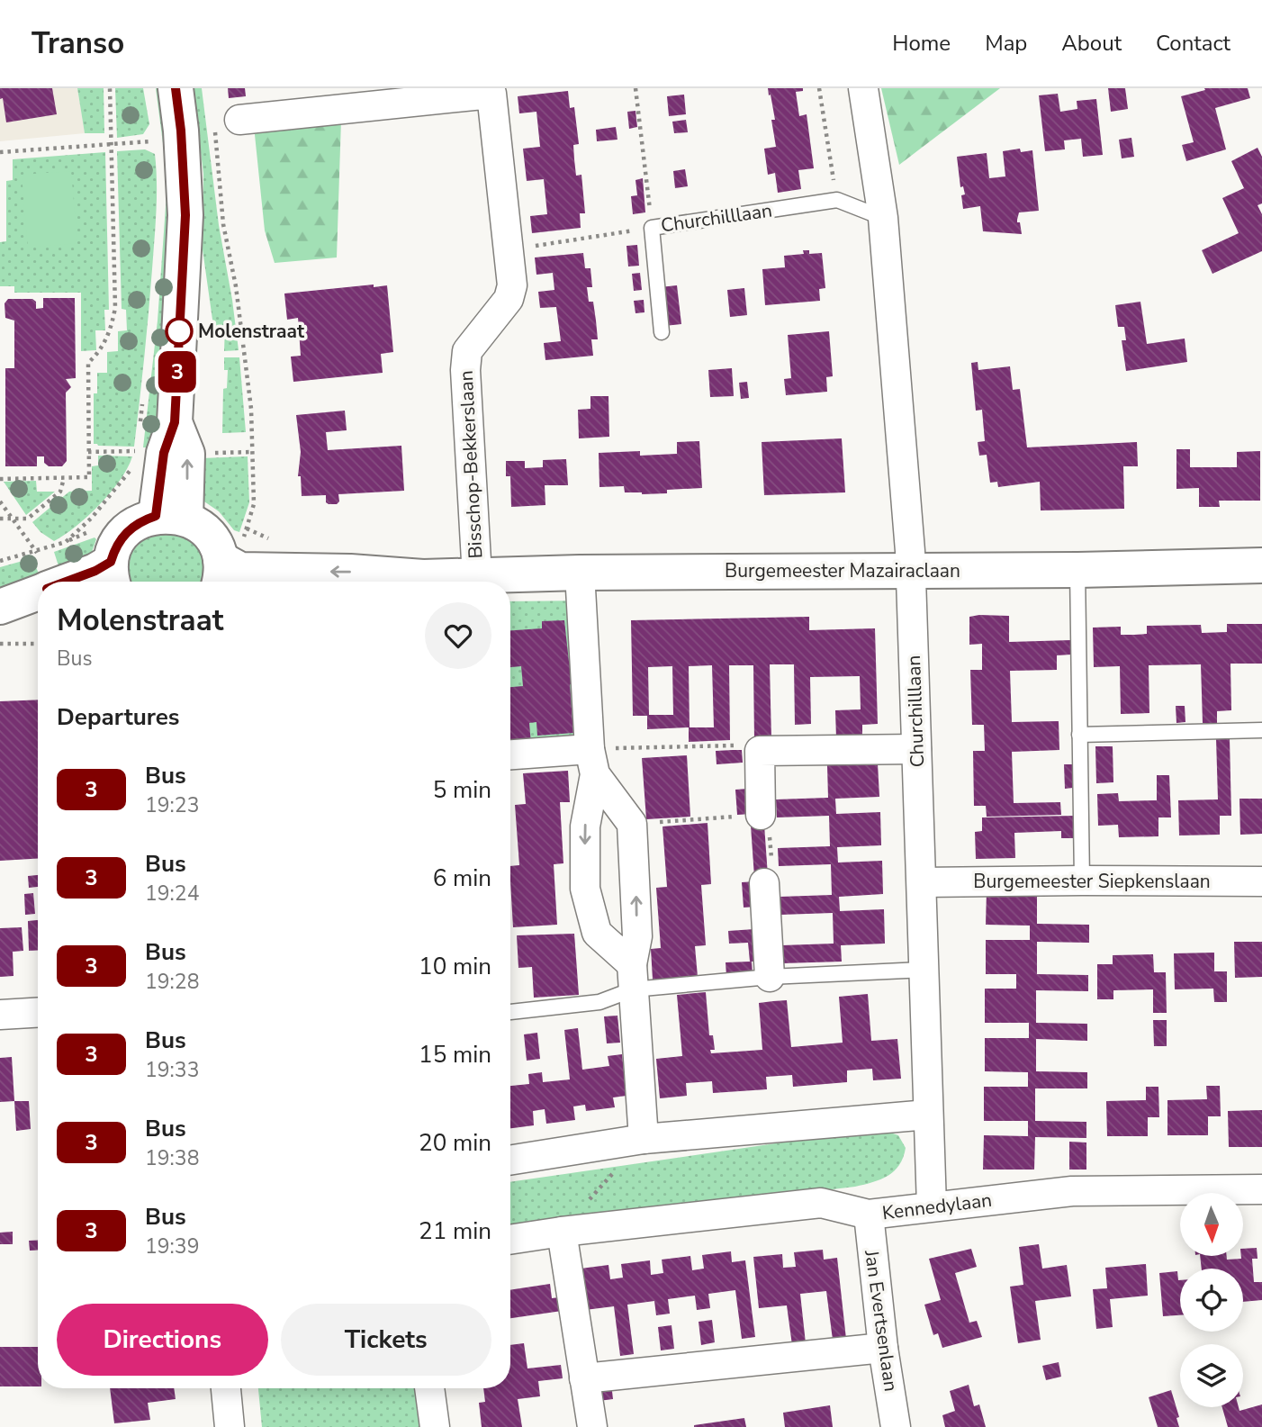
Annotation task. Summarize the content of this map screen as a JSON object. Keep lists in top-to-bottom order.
{
  "streets": {
    "street": [
      "Churchilllaan",
      "Bisschop-Bekkerslaan",
      "Burgemeester Mazairaclaan",
      "Burgemeester Siepkenslaan",
      "Kennedylaan",
      "Jan Evertsenlaan"
    ]
  },
  "crossings": [
    ["Churchilllaan", "Burgemeester Mazairaclaan"],
    ["Churchilllaan", "Burgemeester Siepkenslaan"],
    ["Churchilllaan", "Kennedylaan"],
    ["Kennedylaan", "Jan Evertsenlaan"]
  ],
  "places": ["Molenstraat"],
  "lines": ["bus line 3"],
  "north": "bottom",
  "page": {
    "header": "Transo",
    "nav": [
      "Home",
      "Map",
      "About",
      "Contact"
    ],
    "on_map": "3",
    "heading": [
      ["Molenstraat", "Bus"],
      "Departures"
    ],
    "list": [
      {
        "mark": "3",
        "name": "Bus",
        "note": "19:23",
        "value": "5 min"
      },
      {
        "mark": "3",
        "name": "Bus",
        "note": "19:24",
        "value": "6 min"
      },
      {
        "mark": "3",
        "name": "Bus",
        "note": "19:28",
        "value": "10 min"
      },
      {
        "mark": "3",
        "name": "Bus",
        "note": "19:33",
        "value": "15 min"
      },
      {
        "mark": "3",
        "name": "Bus",
        "note": "19:38",
        "value": "20 min"
      },
      {
        "mark": "3",
        "name": "Bus",
        "note": "19:39",
        "value": "21 min"
      }
    ],
    "buttons": ["Directions", "Tickets"]
  }
}
